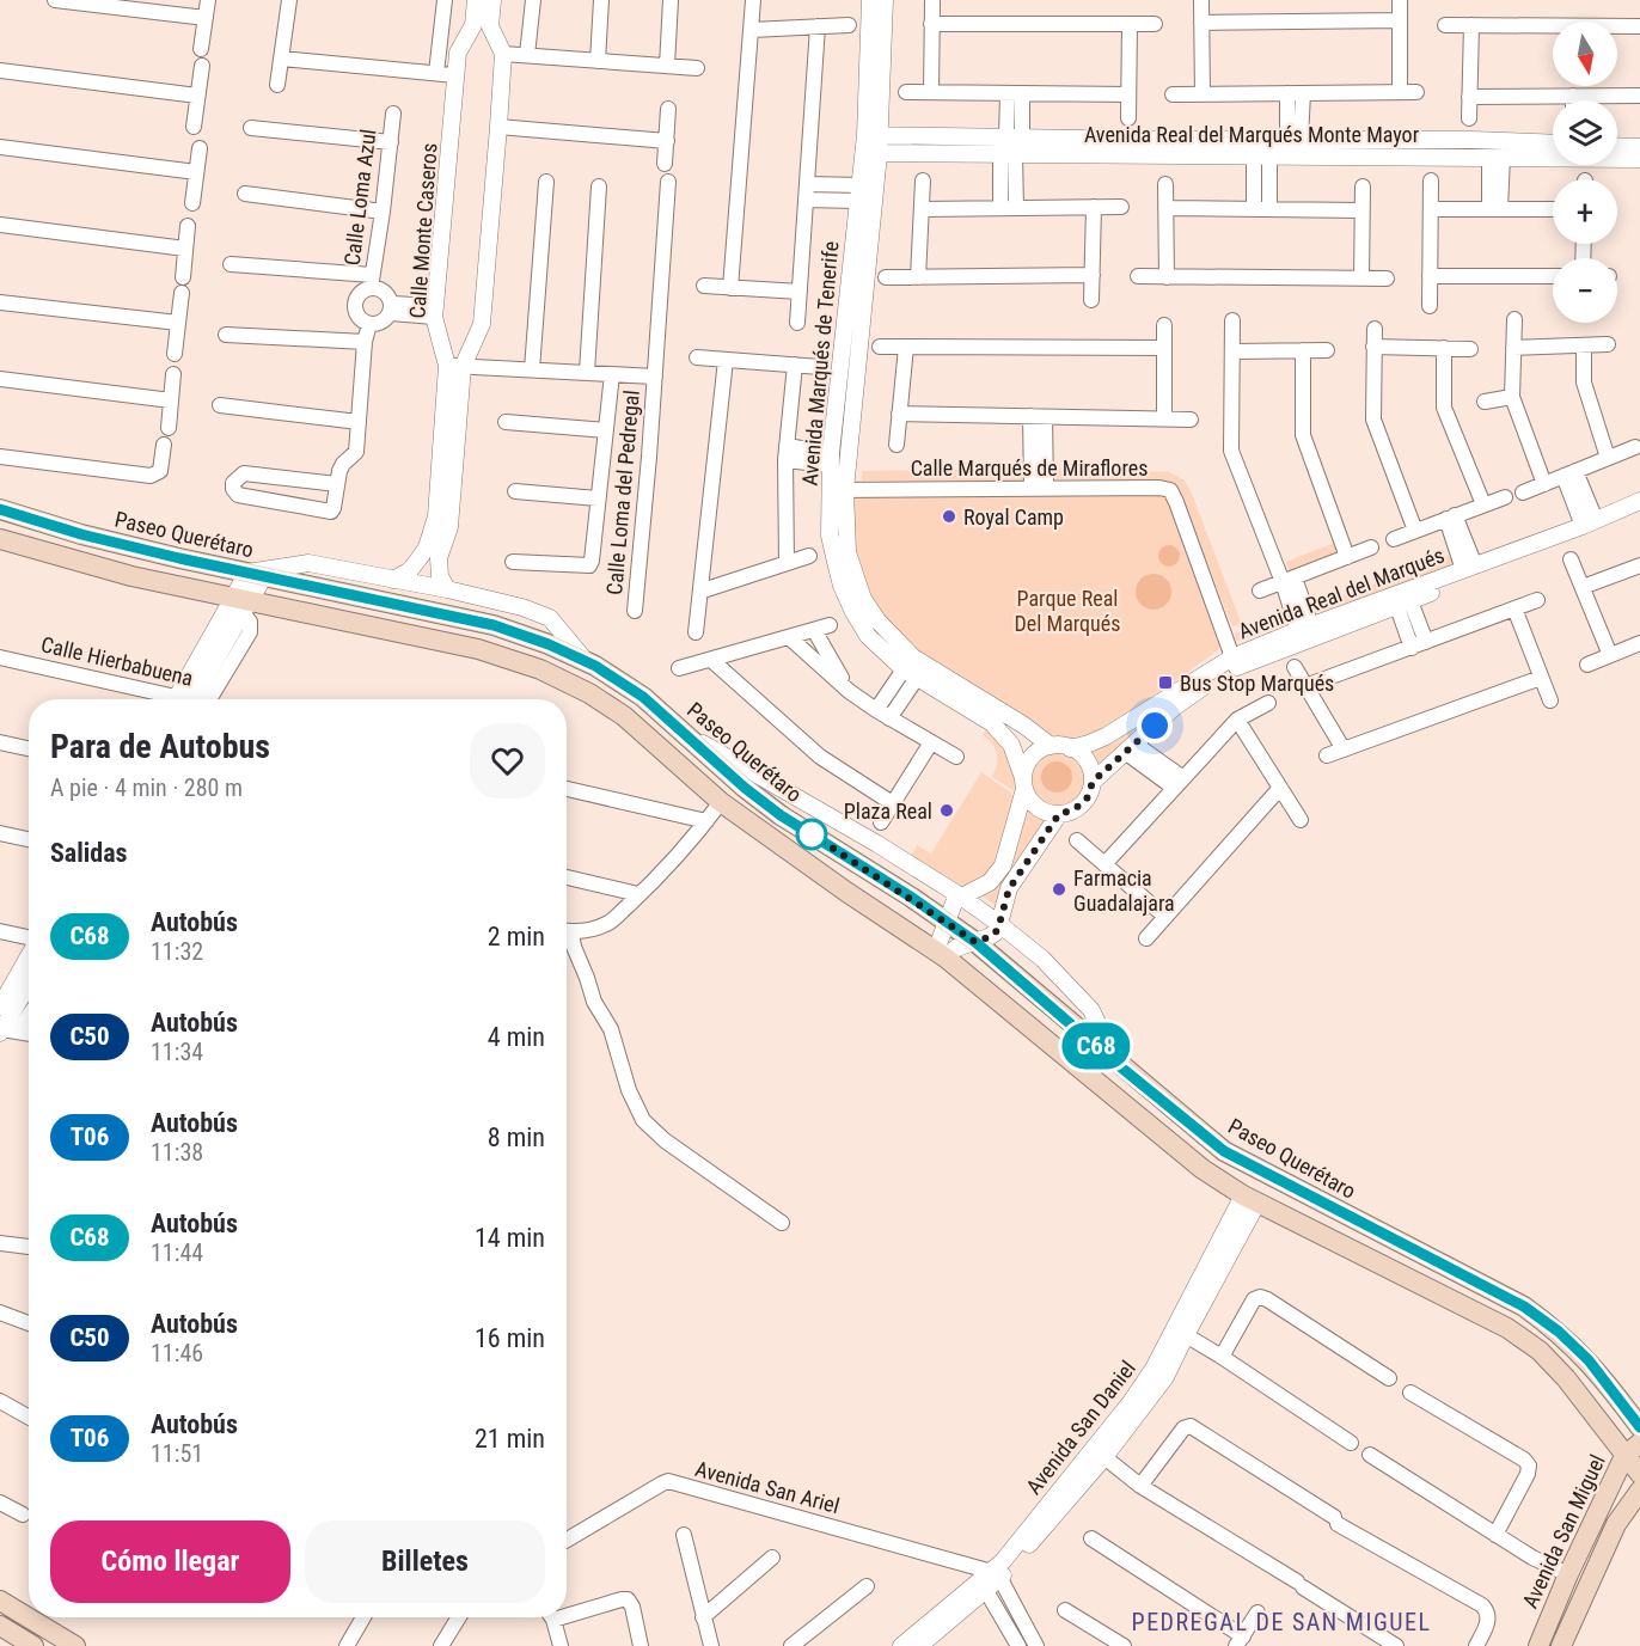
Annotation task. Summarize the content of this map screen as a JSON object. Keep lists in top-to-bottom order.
{
  "streets": {
    "main road": ["Paseo Querétaro", "Avenida San Miguel"],
    "street": [
      "Avenida Real del Marqués Monte Mayor",
      "Calle Loma Azul",
      "Calle Monte Caseros",
      "Avenida Marqués de Tenerife",
      "Calle Marqués de Miraflores",
      "Calle Loma del Pedregal",
      "Avenida Real del Marqués",
      "Calle Hierbabuena",
      "Avenida San Daniel",
      "Avenida San Ariel"
    ]
  },
  "crossings": [
    ["Avenida Real del Marqués Monte Mayor", "Avenida Marqués de Tenerife"],
    ["Avenida Marqués de Tenerife", "Calle Marqués de Miraflores"],
    ["Avenida Marqués de Tenerife", "Avenida Real del Marqués"],
    ["Calle Marqués de Miraflores", "Avenida Real del Marqués"],
    ["Avenida San Daniel", "Avenida San Ariel"]
  ],
  "districts": ["PEDREGAL DE SAN MIGUEL"],
  "parks": ["Parque Real Del Marqués"],
  "places": {
    "other": ["Royal Camp", "Plaza Real", "Farmacia Guadalajara"],
    "transit": ["Bus Stop Marqués"]
  },
  "lines": ["bus line C68"],
  "north": "bottom",
  "page": {
    "on_map": "C68",
    "map_buttons": ["+", "−"],
    "heading": [
      ["Para de Autobus", "A pie · 4 min · 280 m"],
      "Salidas"
    ],
    "list": [
      {
        "mark": "C68",
        "name": "Autobús",
        "note": "11:32",
        "value": "2 min"
      },
      {
        "mark": "C50",
        "name": "Autobús",
        "note": "11:34",
        "value": "4 min"
      },
      {
        "mark": "T06",
        "name": "Autobús",
        "note": "11:38",
        "value": "8 min"
      },
      {
        "mark": "C68",
        "name": "Autobús",
        "note": "11:44",
        "value": "14 min"
      },
      {
        "mark": "C50",
        "name": "Autobús",
        "note": "11:46",
        "value": "16 min"
      },
      {
        "mark": "T06",
        "name": "Autobús",
        "note": "11:51",
        "value": "21 min"
      }
    ],
    "buttons": ["Cómo llegar", "Billetes"]
  }
}
